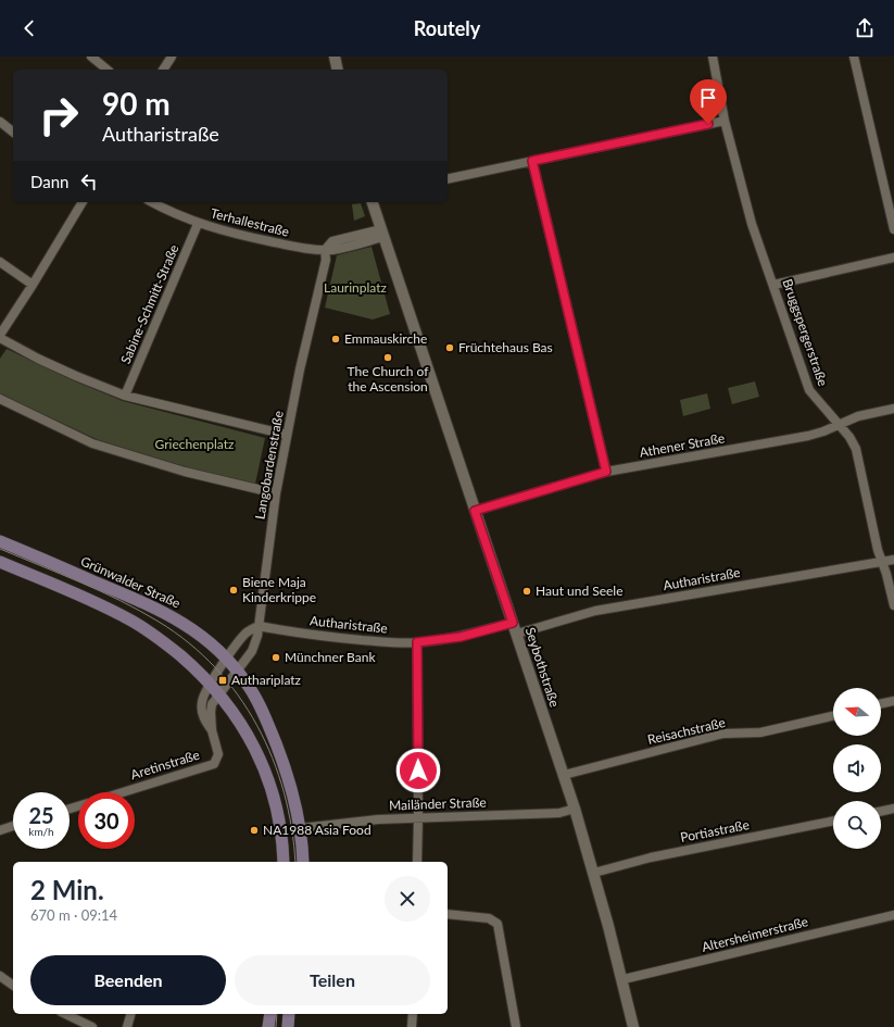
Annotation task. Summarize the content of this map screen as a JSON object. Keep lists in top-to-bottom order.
{
  "streets": {
    "main road": ["Grünwalder Straße"],
    "street": [
      "Terhallestraße",
      "Sabine-Schmitt-Straße",
      "Bruggspergerstraße",
      "Athener Straße",
      "Langobardenstraße",
      "Autharistraße",
      "Seybothstraße",
      "Reisachstraße",
      "Aretinstraße",
      "Mailänder Straße",
      "Portiastraße",
      "Altersheimerstraße"
    ]
  },
  "crossings": [
    ["Terhallestraße", "Sabine-Schmitt-Straße"],
    ["Terhallestraße", "Langobardenstraße"],
    ["Bruggspergerstraße", "Athener Straße"],
    ["Bruggspergerstraße", "Autharistraße"],
    ["Athener Straße", "Seybothstraße"],
    ["Langobardenstraße", "Autharistraße"],
    ["Autharistraße", "Seybothstraße"],
    ["Grünwalder Straße", "Mailänder Straße"],
    ["Seybothstraße", "Reisachstraße"],
    ["Seybothstraße", "Mailänder Straße"],
    ["Seybothstraße", "Portiastraße"],
    ["Seybothstraße", "Altersheimerstraße"]
  ],
  "parks": ["Laurinplatz", "Griechenplatz"],
  "places": {
    "other": [
      "Emmauskirche",
      "Früchtehaus Bas",
      "The Church of the Ascension",
      "Biene Maja Kinderkrippe",
      "Haut und Seele",
      "Münchner Bank",
      "NA1988 Asia Food"
    ],
    "transit": ["Authariplatz"]
  },
  "north": "left",
  "page": {
    "header": "Routely",
    "turn": ["90 m", "Autharistraße"],
    "then": "Dann",
    "speed": "25 km/h",
    "limit": "30",
    "heading": ["2 Min.", "670 m · 09:14"],
    "buttons": ["Beenden", "Teilen"]
  }
}
